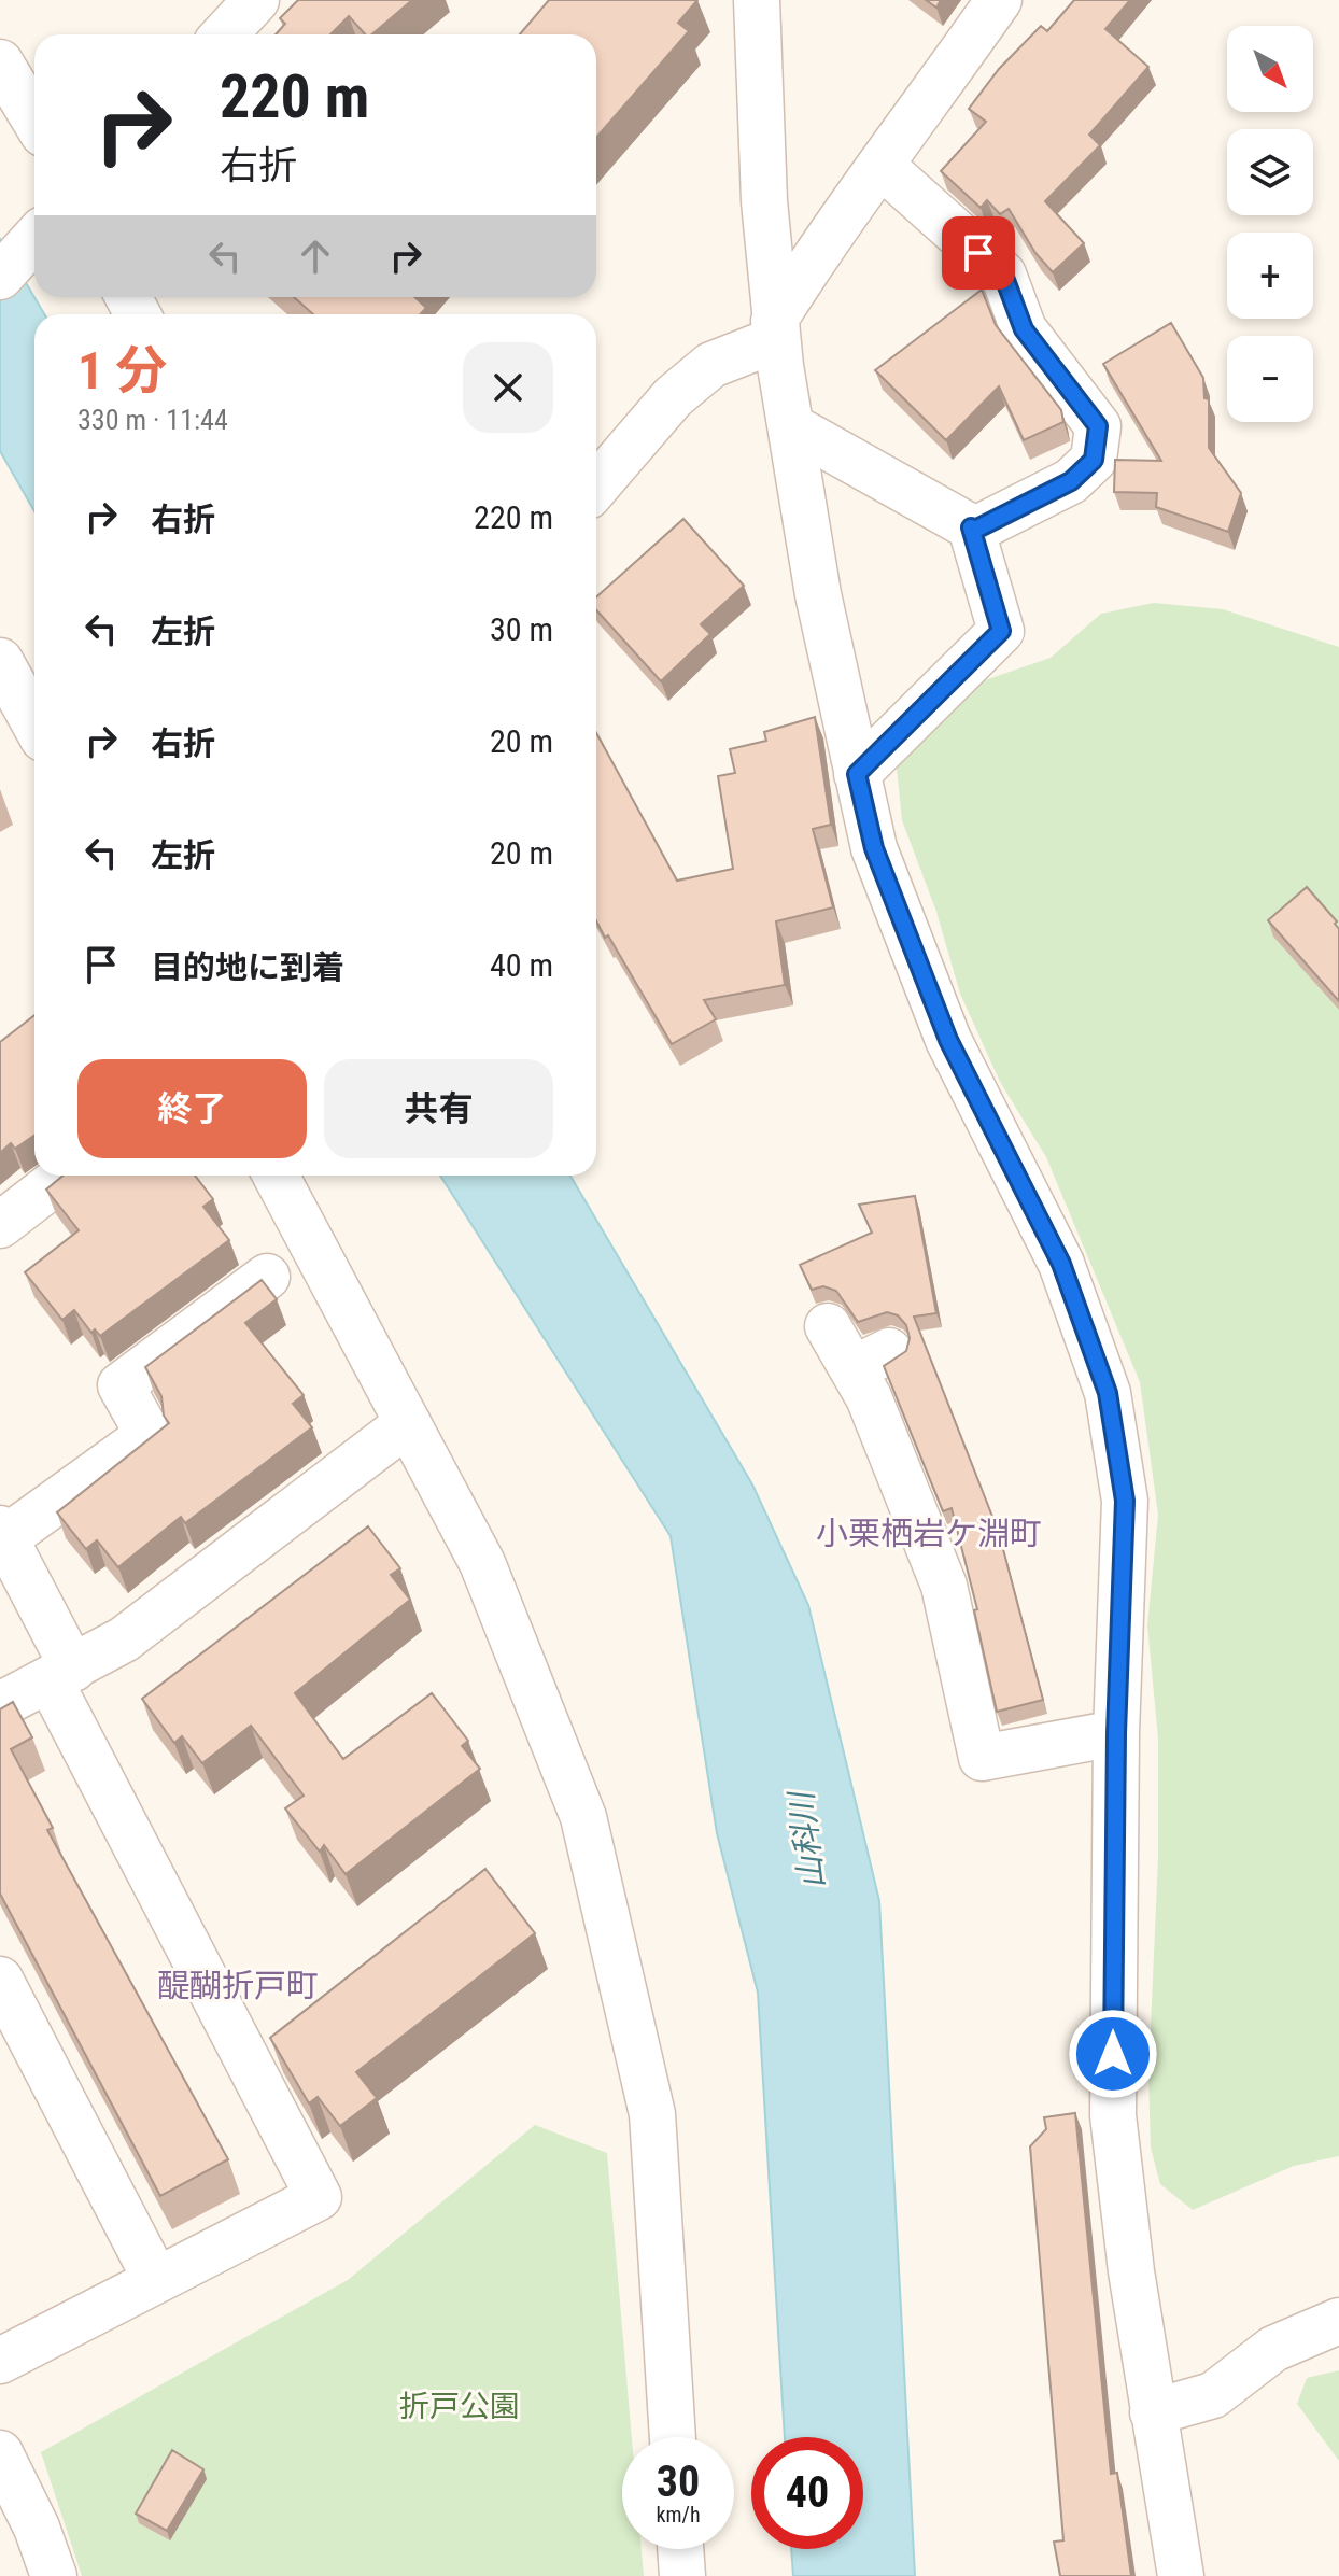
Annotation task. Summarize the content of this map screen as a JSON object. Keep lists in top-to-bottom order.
{
  "districts": ["小栗栖岩ケ淵町", "醍醐折戸町"],
  "water": ["山科川"],
  "parks": ["折戸公園"],
  "north": "bottom right",
  "page": {
    "map_buttons": ["+", "−"],
    "turn": ["220 m", "右折"],
    "heading": ["1 分", "330 m · 11:44"],
    "list": [
      {
        "name": "右折",
        "value": "220 m"
      },
      {
        "name": "左折",
        "value": "30 m"
      },
      {
        "name": "右折",
        "value": "20 m"
      },
      {
        "name": "左折",
        "value": "20 m"
      },
      {
        "name": "目的地に到着",
        "value": "40 m"
      }
    ],
    "buttons": ["終了", "共有"],
    "speed": "30 km/h",
    "limit": "40"
  }
}
